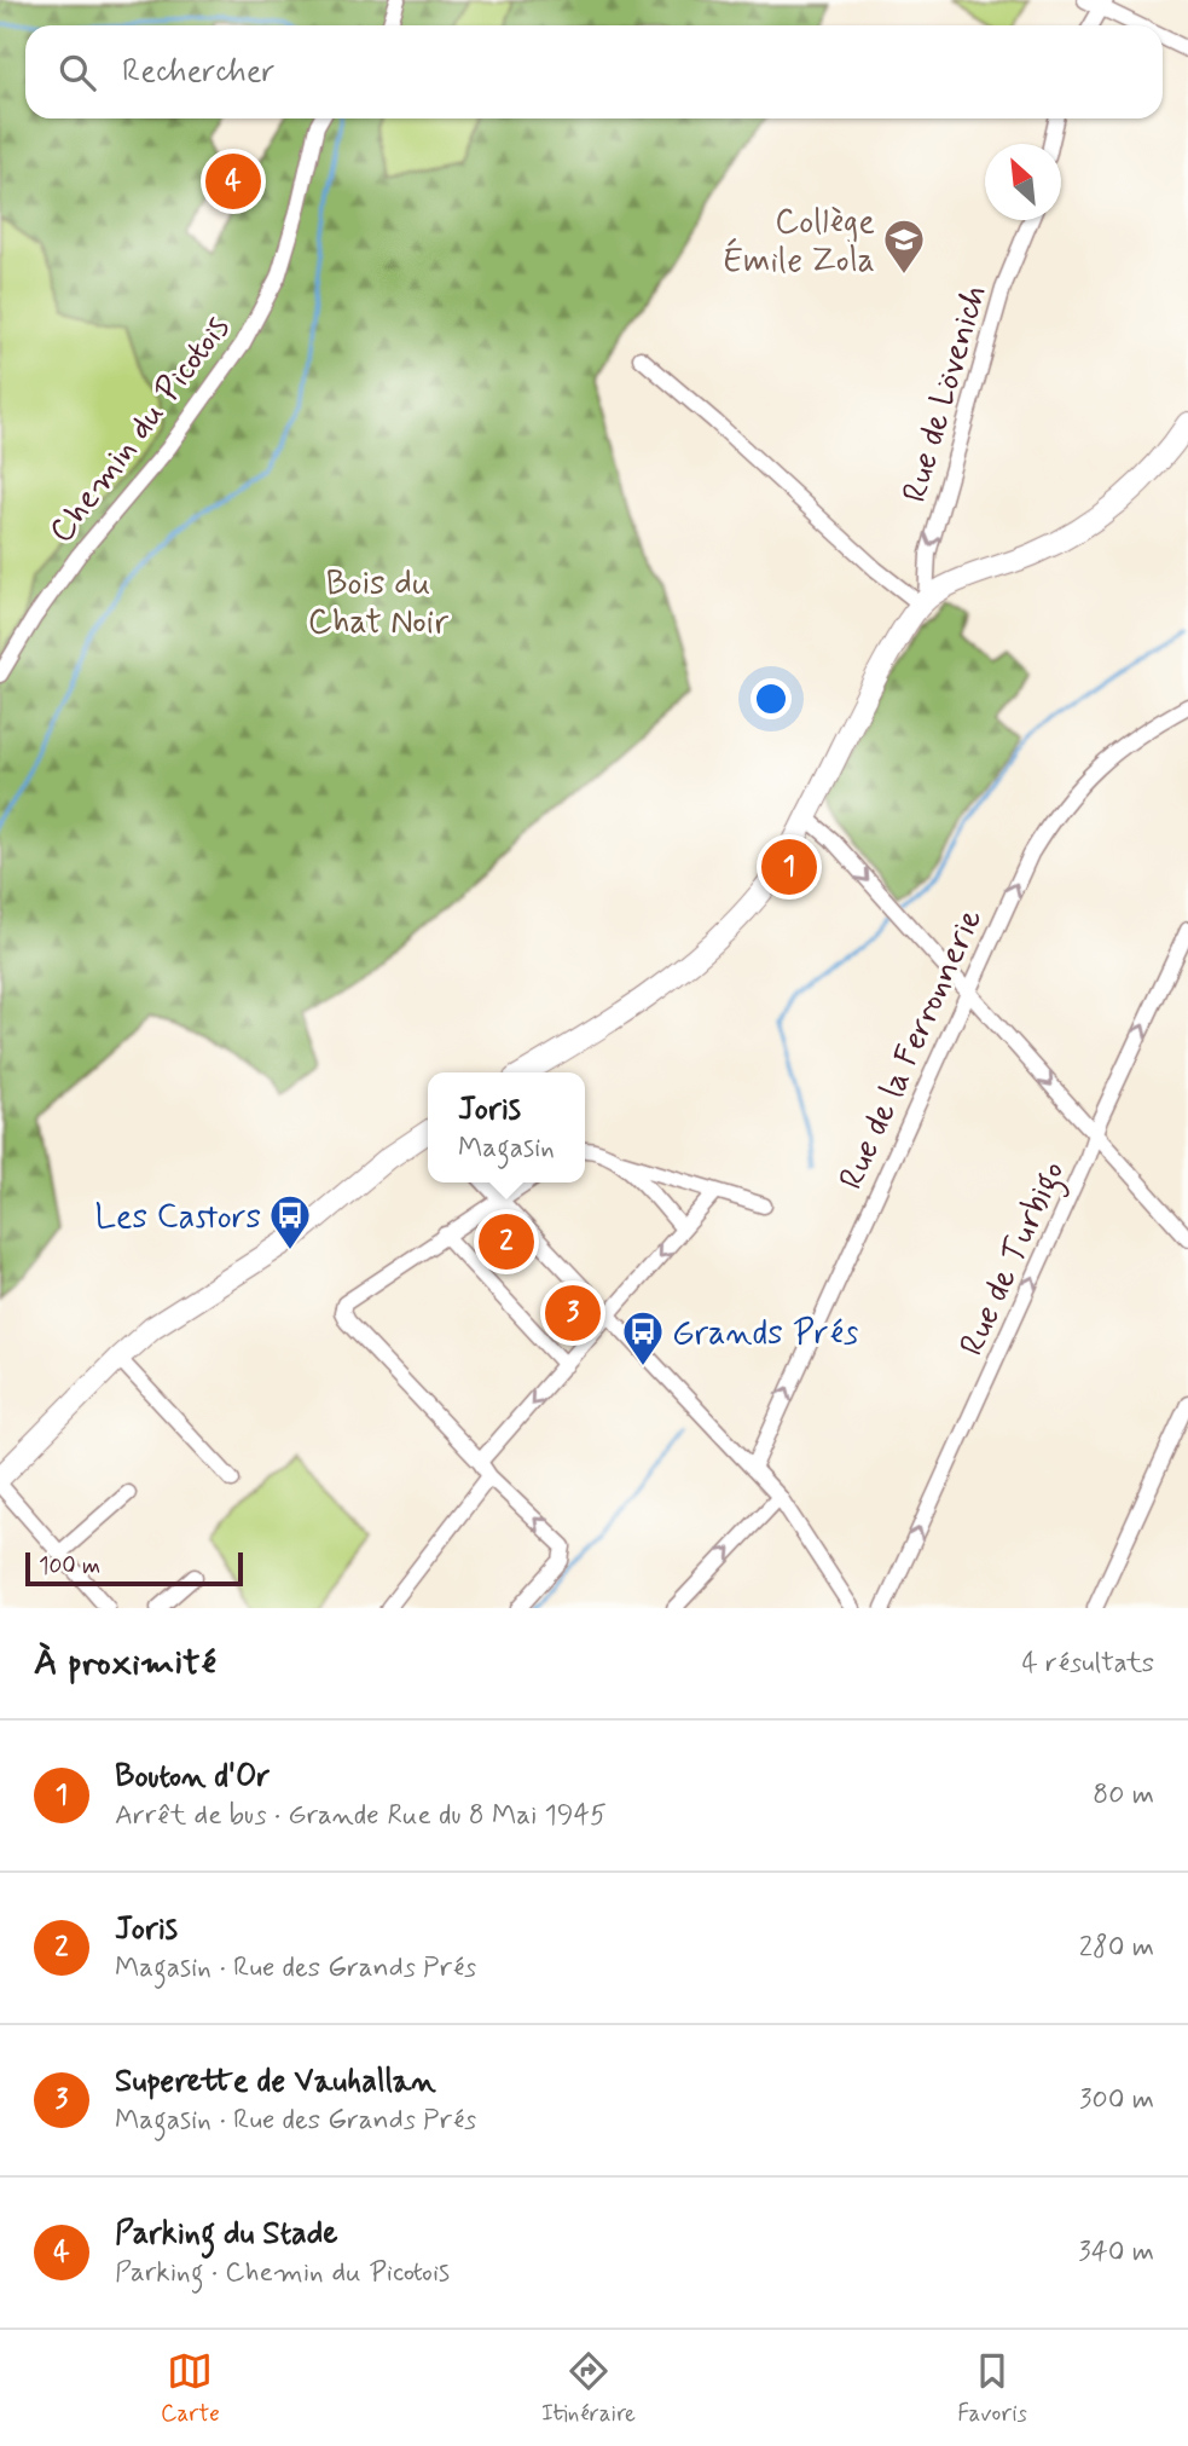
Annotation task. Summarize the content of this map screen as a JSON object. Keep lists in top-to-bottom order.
{
  "streets": {
    "street": [
      "Rue de Lövenich",
      "Chemin du Picotois",
      "Rue de la Ferronnerie",
      "Rue de Turbigo"
    ]
  },
  "one_way": ["Rue de Lövenich", "Rue de la Ferronnerie", "Rue de Turbigo"],
  "parks": ["Bois du Chat Noir"],
  "places": {
    "school or university": ["Collège Émile Zola"],
    "bus stop": ["Les Castors", "Grands Prés"]
  },
  "scale_bar": "100 m",
  "north": "top left",
  "page": {
    "search": "Rechercher",
    "pins": [
      "4",
      "1",
      "2",
      "3"
    ],
    "popup": ["Joris", "Magasin"],
    "scale": "100 m",
    "heading": ["À proximité", "4 résultats"],
    "list": [
      {
        "mark": "1",
        "name": "Bouton d'Or",
        "note": "Arrêt de bus · Grande Rue du 8 Mai 1945",
        "value": "80 m"
      },
      {
        "mark": "2",
        "name": "Joris",
        "note": "Magasin · Rue des Grands Prés",
        "value": "280 m"
      },
      {
        "mark": "3",
        "name": "Superette de Vauhallan",
        "note": "Magasin · Rue des Grands Prés",
        "value": "300 m"
      },
      {
        "mark": "4",
        "name": "Parking du Stade",
        "note": "Parking · Chemin du Picotois",
        "value": "340 m"
      }
    ],
    "nav": ["Carte", "Itinéraire", "Favoris"]
  }
}
